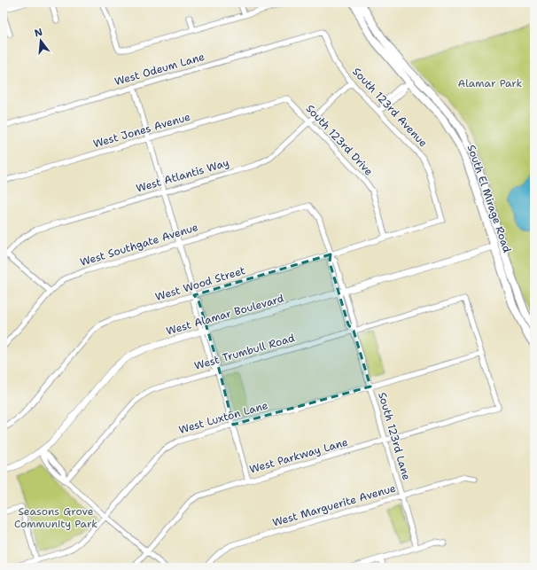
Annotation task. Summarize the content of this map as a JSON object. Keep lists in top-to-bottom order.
{
  "streets": {
    "main road": ["South El Mirage Road"],
    "street": [
      "West Odeum Lane",
      "South 123rd Avenue",
      "West Jones Avenue",
      "South 123rd Drive",
      "West Atlantis Way",
      "West Southgate Avenue",
      "West Wood Street",
      "West Alamar Boulevard",
      "West Trumbull Road",
      "West Luxton Lane",
      "South 123rd Lane",
      "West Parkway Lane",
      "West Marguerite Avenue"
    ]
  },
  "crossings": [
    ["West Odeum Lane", "South 123rd Avenue"],
    ["South 123rd Avenue", "West Atlantis Way"],
    ["South 123rd Avenue", "West Wood Street"],
    ["West Jones Avenue", "South 123rd Drive"],
    ["South 123rd Drive", "West Atlantis Way"],
    ["South 123rd Drive", "West Wood Street"],
    ["South El Mirage Road", "West Alamar Boulevard"],
    ["West Southgate Avenue", "South 123rd Lane"],
    ["West Wood Street", "South 123rd Lane"],
    ["West Alamar Boulevard", "South 123rd Lane"],
    ["West Trumbull Road", "West Luxton Lane"],
    ["West Trumbull Road", "South 123rd Lane"],
    ["West Trumbull Road", "West Parkway Lane"],
    ["West Luxton Lane", "South 123rd Lane"],
    ["West Luxton Lane", "West Parkway Lane"],
    ["South 123rd Lane", "West Parkway Lane"],
    ["South 123rd Lane", "West Marguerite Avenue"]
  ],
  "parks": ["Alamar Park", "Seasons Grove Community Park"],
  "north": "top"
}
